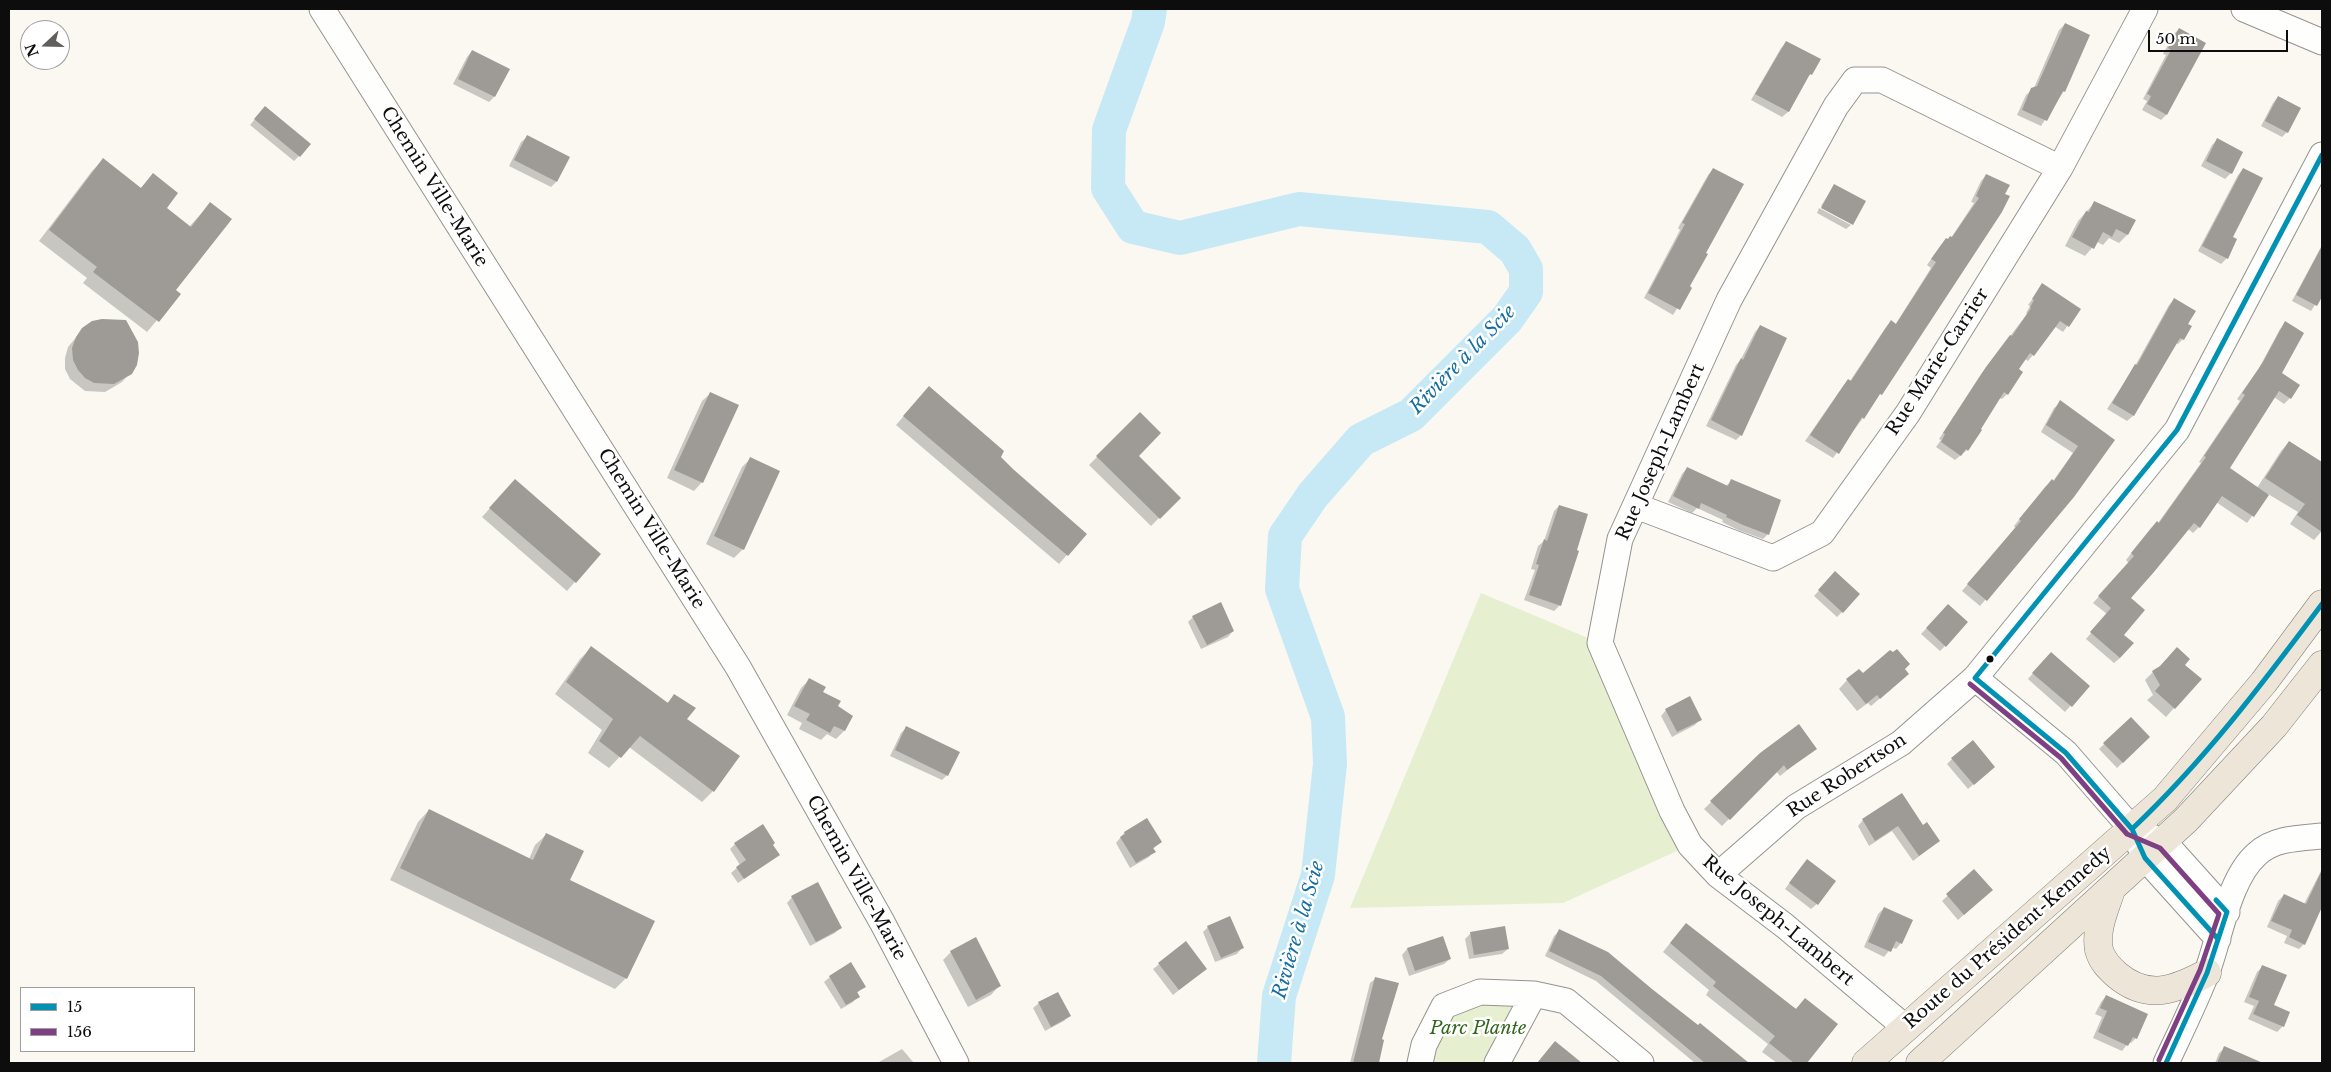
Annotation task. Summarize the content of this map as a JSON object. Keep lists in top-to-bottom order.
{
  "streets": {
    "main road": ["Route du Président-Kennedy"],
    "street": [
      "Chemin Ville-Marie",
      "Rue Marie-Carrier",
      "Rue Joseph-Lambert",
      "Rue Robertson"
    ]
  },
  "crossings": [
    ["Rue Marie-Carrier", "Rue Joseph-Lambert"],
    ["Rue Joseph-Lambert", "Rue Robertson"],
    ["Rue Joseph-Lambert", "Route du Président-Kennedy"]
  ],
  "water": ["Rivière à la Scie"],
  "parks": ["Parc Plante"],
  "lines": ["transit line 15", "transit line 156"],
  "legend": ["15", "156"],
  "scale_bar": "50 m",
  "north": "left"
}
